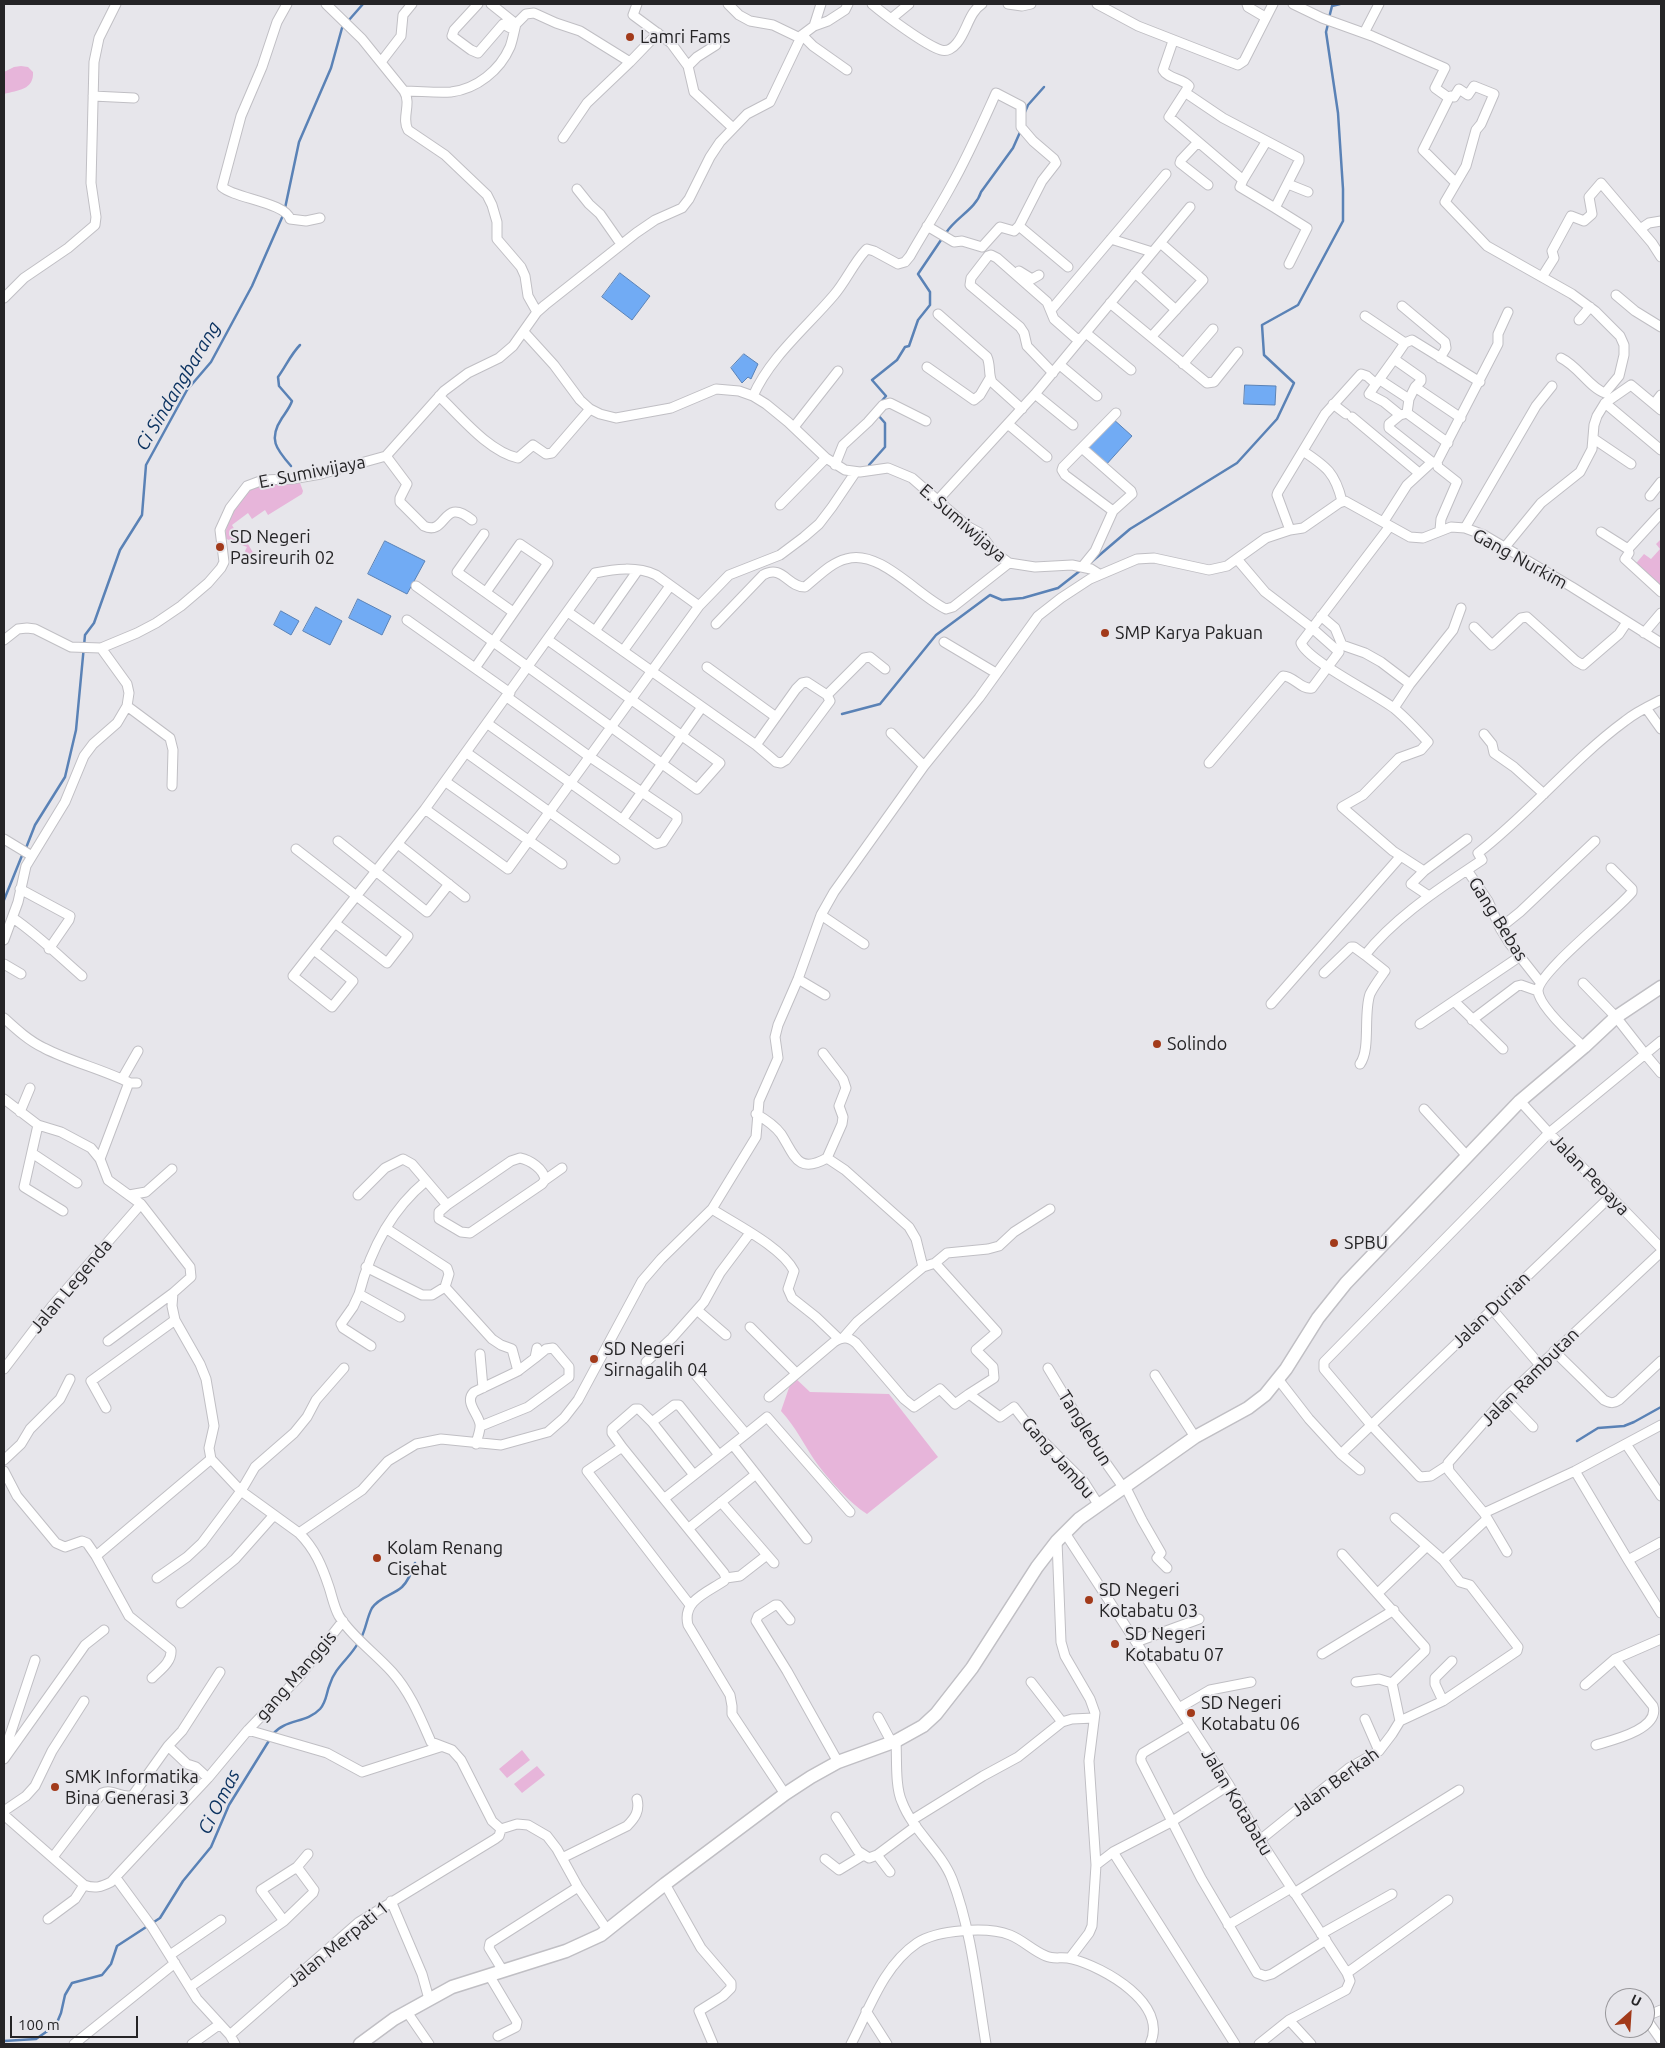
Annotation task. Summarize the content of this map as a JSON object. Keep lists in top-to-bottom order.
{
  "streets": {
    "street": [
      "E. Sumiwijaya",
      "Gang Nurkim",
      "Gang Bebas",
      "Jalan Pepaya",
      "Jalan Legenda",
      "Jalan Durian",
      "Jalan Rambutan",
      "Tanglebun",
      "Gang Jambu",
      "gang Manggis",
      "Jalan Berkah",
      "Jalan Kotabatu",
      "Jalan Merpati 1"
    ]
  },
  "crossings": [
    ["Jalan Pepaya", "Jalan Durian"],
    ["Jalan Berkah", "Jalan Kotabatu"]
  ],
  "water": ["Ci Sindangbarang", "Ci Omas"],
  "places": [
    "Lamri Fams",
    "SD Negeri Pasireurih 02",
    "SMP Karya Pakuan",
    "Solindo",
    "SPBU",
    "SD Negeri Sirnagalih 04",
    "Kolam Renang Cisehat",
    "SD Negeri Kotabatu 03",
    "SD Negeri Kotabatu 07",
    "SD Negeri Kotabatu 06",
    "SMK Informatika Bina Generasi 3"
  ],
  "scale_bar": "100 m",
  "north": "top right"
}
